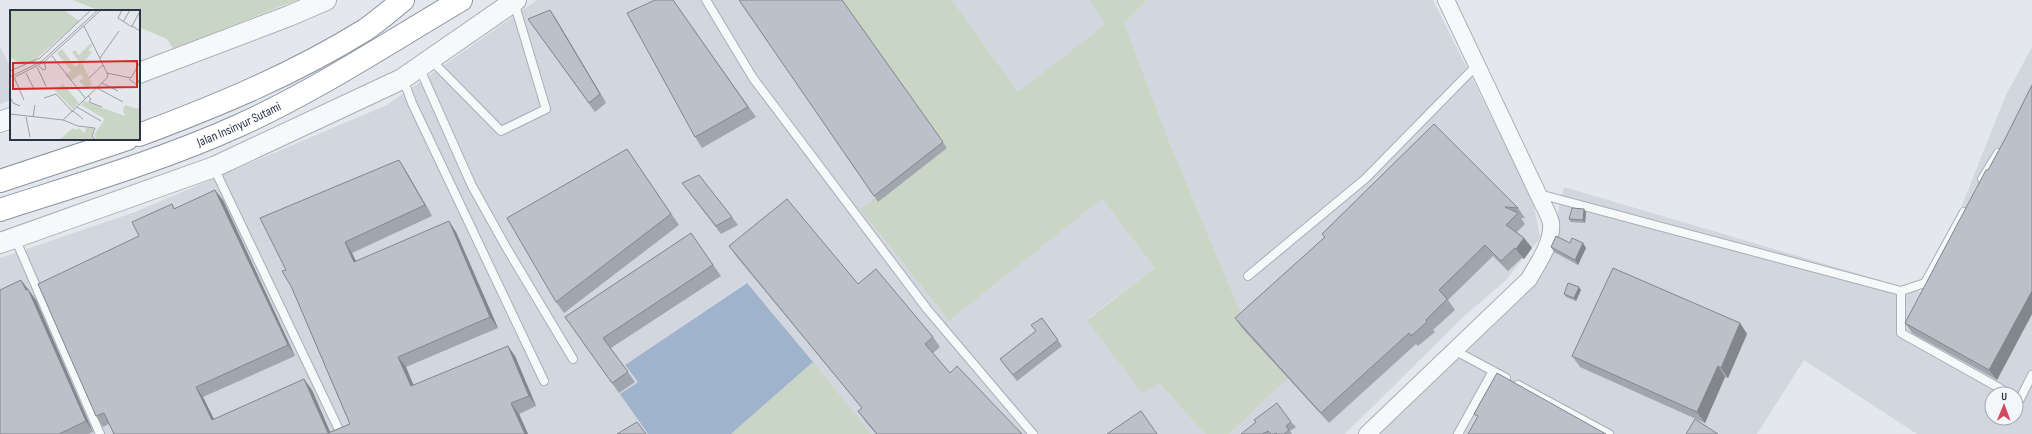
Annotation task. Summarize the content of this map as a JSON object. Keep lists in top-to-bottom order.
{
  "streets": {
    "highway": ["Jalan Insinyur Sutami"]
  },
  "north": "top"
}
